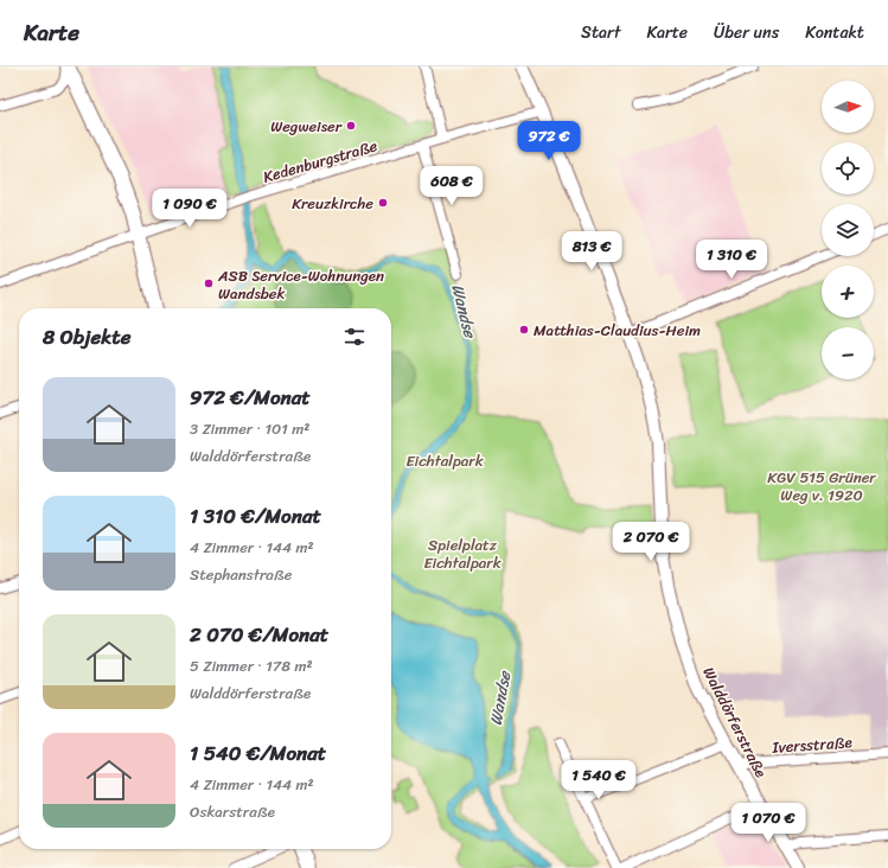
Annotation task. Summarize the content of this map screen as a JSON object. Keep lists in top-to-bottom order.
{
  "streets": {
    "street": ["Kedenburgstraße", "Walddörferstraße", "Iversstraße"]
  },
  "crossings": [
    ["Kedenburgstraße", "Walddörferstraße"],
    ["Walddörferstraße", "Iversstraße"]
  ],
  "water": ["Wandse"],
  "parks": ["Eichtalpark", "KGV 515 Grüner Weg v. 1920", "Spielplatz Eichtalpark"],
  "places": [
    "Wegweiser",
    "Kreuzkirche",
    "ASB Service-Wohnungen Wandsbek",
    "Matthias-Claudius-Heim"
  ],
  "north": "right",
  "page": {
    "header": "Karte",
    "nav": [
      "Start",
      "Karte",
      "Über uns",
      "Kontakt"
    ],
    "map_buttons": ["+", "−"],
    "price": [
      "972 €",
      "608 €",
      "1 090 €",
      "813 €",
      "1 310 €",
      "2 070 €",
      "1 540 €",
      "1 070 €"
    ],
    "heading": "8 Objekte",
    "list": [
      {
        "name": "972 €/Monat",
        "note": "3 Zimmer · 101 m² · Walddörferstraße"
      },
      {
        "name": "1 310 €/Monat",
        "note": "4 Zimmer · 144 m² · Stephanstraße"
      },
      {
        "name": "2 070 €/Monat",
        "note": "5 Zimmer · 178 m² · Walddörferstraße"
      },
      {
        "name": "1 540 €/Monat",
        "note": "4 Zimmer · 144 m² · Oskarstraße"
      }
    ]
  }
}
